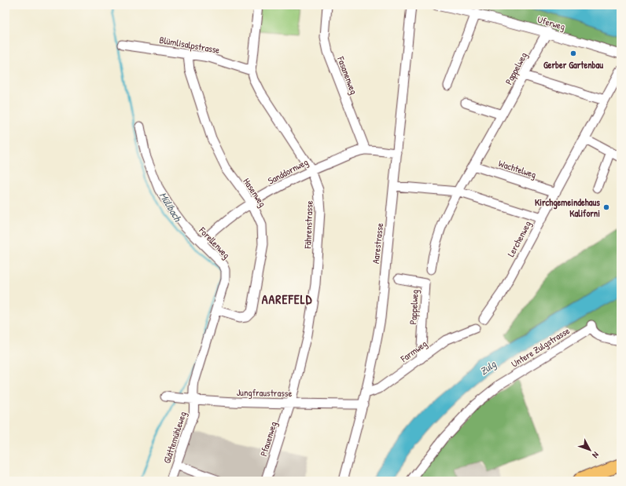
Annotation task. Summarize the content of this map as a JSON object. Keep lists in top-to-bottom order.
{
  "streets": {
    "street": [
      "Uferweg",
      "Blümlisalpstrasse",
      "Pappelweg",
      "Fasanenweg",
      "Wachtelweg",
      "Sanddornweg",
      "Hasenweg",
      "Fährenstrasse",
      "Lerchenweg",
      "Forellenweg",
      "Aarestrasse",
      "Untere Zulgstrasse",
      "Farmweg",
      "Jungfraustrasse",
      "Glättemühleweg",
      "Pfauenweg"
    ]
  },
  "crossings": [
    ["Uferweg", "Pappelweg"],
    ["Blümlisalpstrasse", "Hasenweg"],
    ["Blümlisalpstrasse", "Fährenstrasse"],
    ["Pappelweg", "Wachtelweg"],
    ["Pappelweg", "Farmweg"],
    ["Fasanenweg", "Sanddornweg"],
    ["Wachtelweg", "Lerchenweg"],
    ["Sanddornweg", "Hasenweg"],
    ["Sanddornweg", "Fährenstrasse"],
    ["Sanddornweg", "Forellenweg"],
    ["Sanddornweg", "Aarestrasse"],
    ["Hasenweg", "Forellenweg"],
    ["Fährenstrasse", "Jungfraustrasse"],
    ["Fährenstrasse", "Pfauenweg"],
    ["Forellenweg", "Jungfraustrasse"],
    ["Forellenweg", "Glättemühleweg"],
    ["Aarestrasse", "Farmweg"],
    ["Aarestrasse", "Jungfraustrasse"],
    ["Jungfraustrasse", "Glättemühleweg"],
    ["Jungfraustrasse", "Pfauenweg"]
  ],
  "districts": ["AAREFELD"],
  "water": ["Mülibach", "Zulg"],
  "places": ["Gerber Gartenbau", "Kirchgemeindehaus Kaliforni"],
  "north": "bottom right"
}
